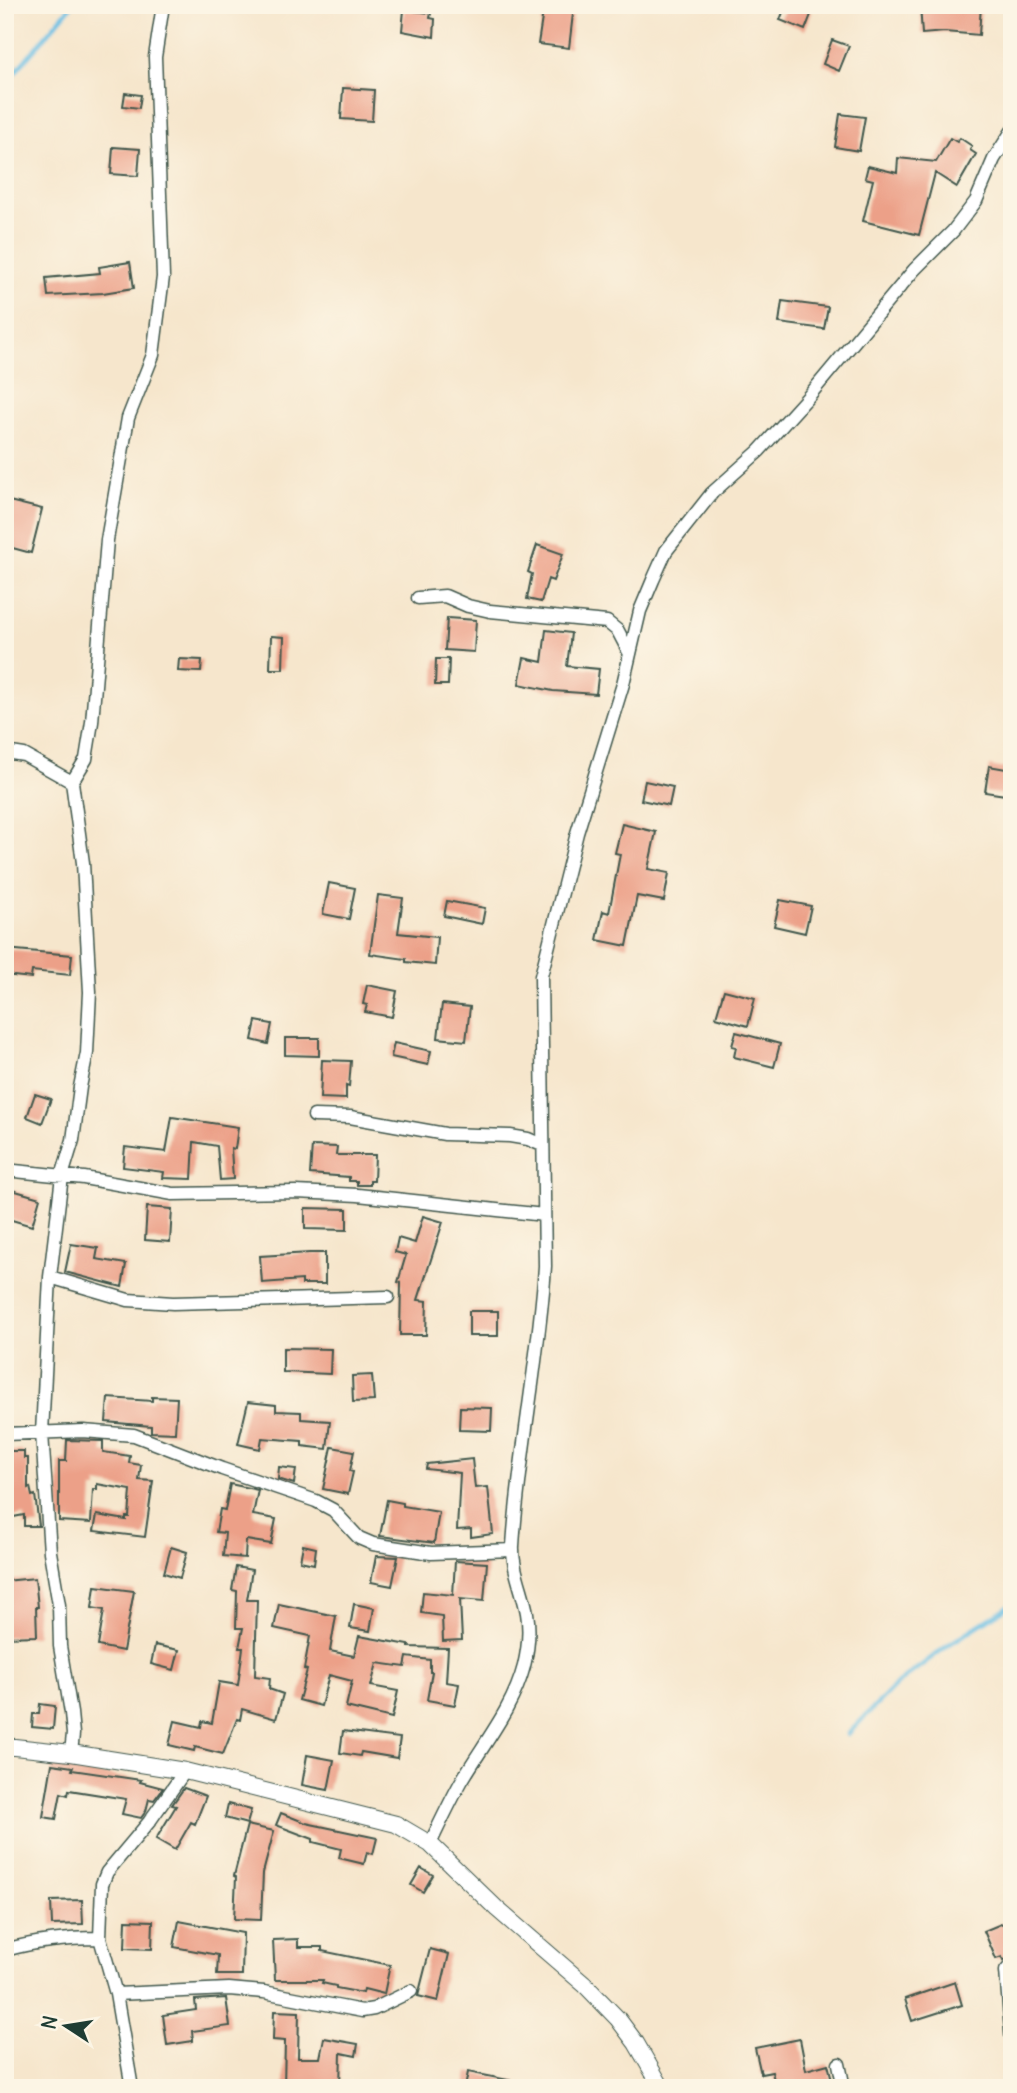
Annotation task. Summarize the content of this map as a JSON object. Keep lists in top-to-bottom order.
{
  "north": "left"
}
